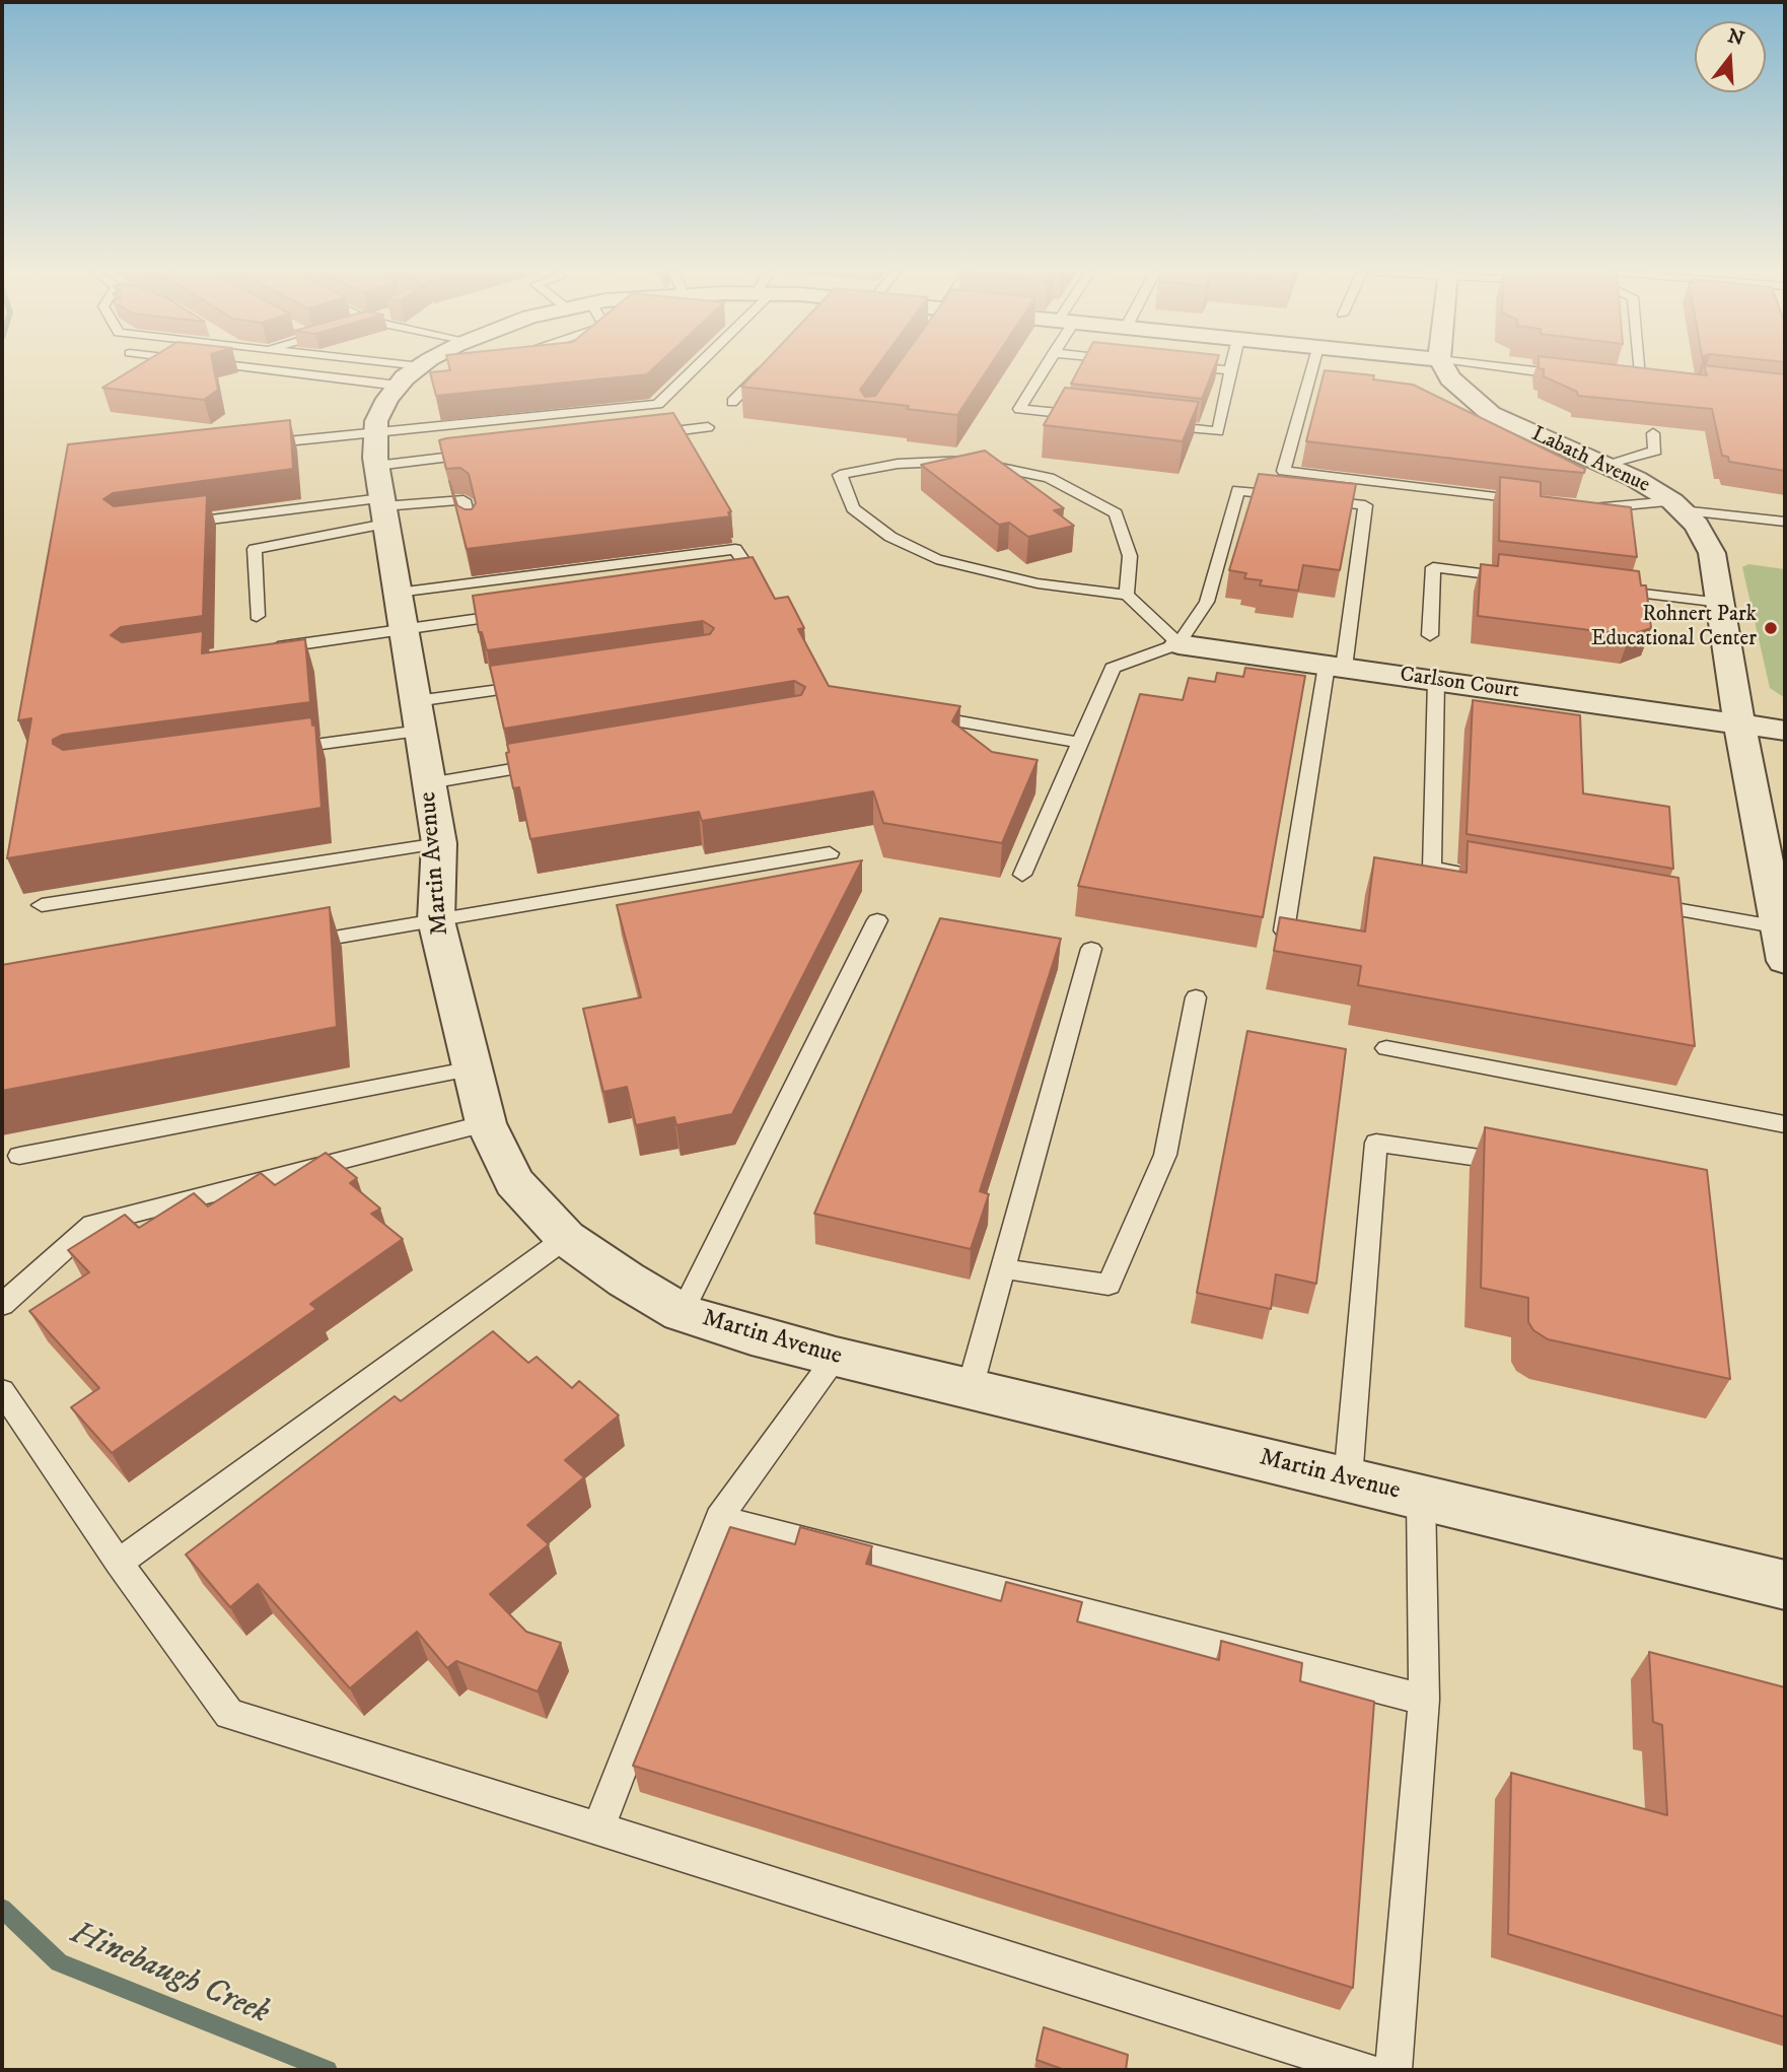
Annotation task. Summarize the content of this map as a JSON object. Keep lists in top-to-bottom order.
{
  "streets": {
    "street": ["Labath Avenue", "Carlson Court", "Martin Avenue"]
  },
  "crossings": [
    ["Labath Avenue", "Carlson Court"]
  ],
  "water": ["Hinebaugh Creek"],
  "places": ["Rohnert Park Educational Center"],
  "north": "top"
}
